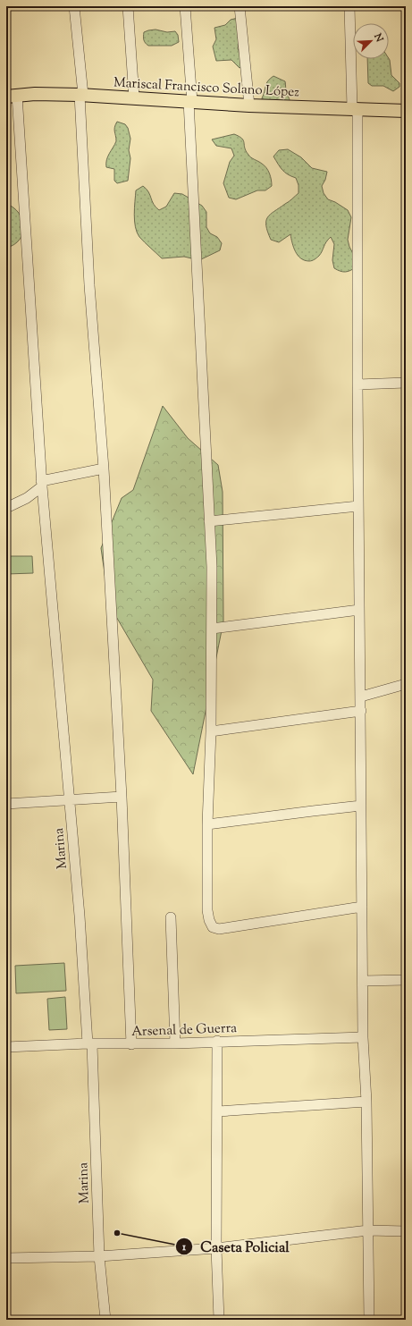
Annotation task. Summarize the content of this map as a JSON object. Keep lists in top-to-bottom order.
{
  "streets": {
    "main road": ["Mariscal Francisco Solano López"],
    "street": ["Marina", "Arsenal de Guerra"]
  },
  "crossings": [
    ["Mariscal Francisco Solano López", "Marina"],
    ["Marina", "Arsenal de Guerra"]
  ],
  "places": ["Caseta Policial"],
  "north": "top right"
}
